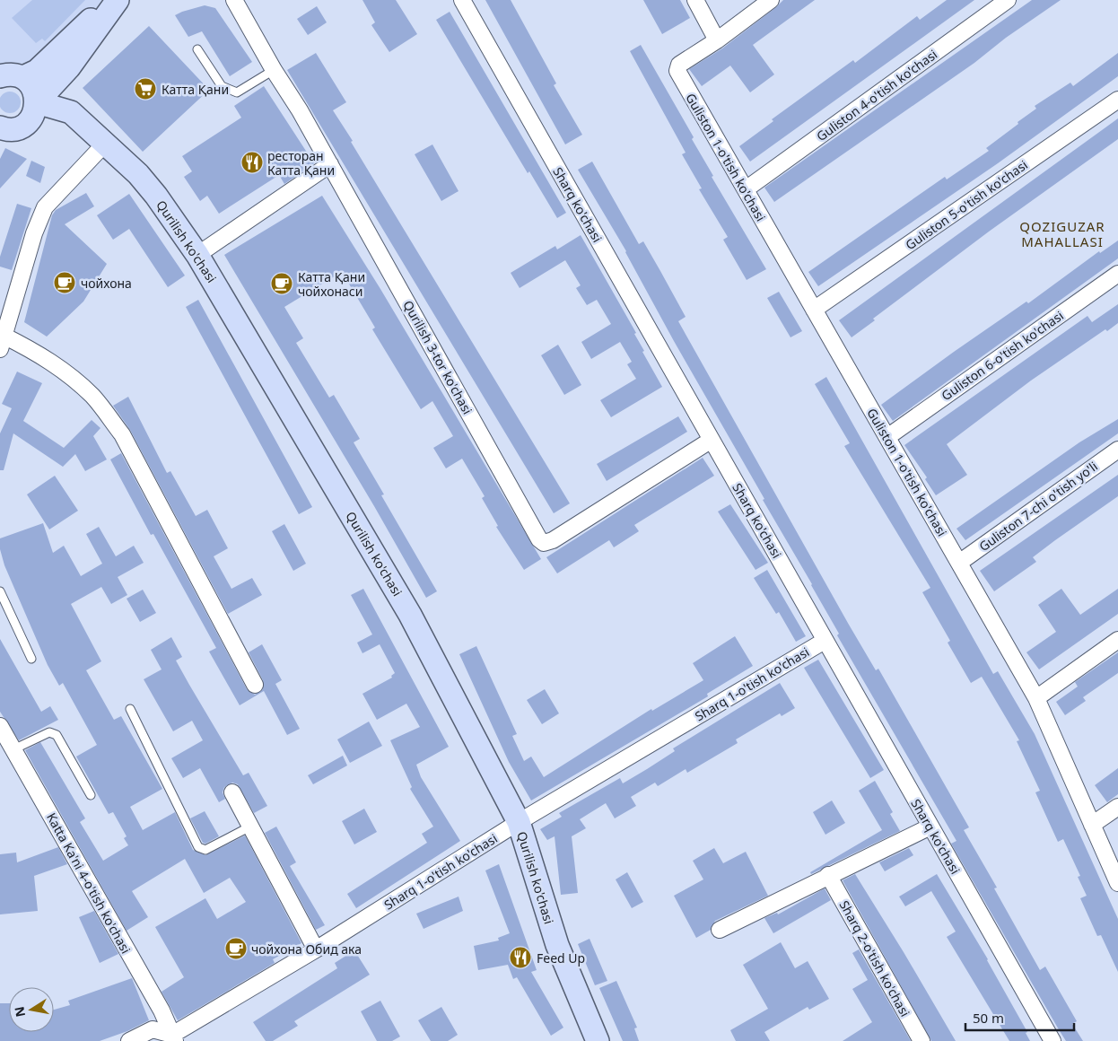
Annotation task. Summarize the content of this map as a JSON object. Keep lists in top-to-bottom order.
{
  "streets": {
    "street": [
      "Guliston 4-o'tish ko'chasi",
      "Guliston 1-o'tish ko'chasi",
      "Sharq ko'chasi",
      "Guliston 5-o'tish ko'chasi",
      "Qurilish ko'chasi",
      "Guliston 6-o'tish ko'chasi",
      "Qurilish 3-tor ko'chasi",
      "Guliston 7-chi o'tish yo'li",
      "Sharq 1-o'tish ko'chasi",
      "Katta Ka'ni 4-o'tish ko'chasi",
      "Sharq 2-o'tish ko'chasi"
    ]
  },
  "crossings": [
    ["Guliston 4-o'tish ko'chasi", "Guliston 1-o'tish ko'chasi"],
    ["Guliston 1-o'tish ko'chasi", "Guliston 5-o'tish ko'chasi"],
    ["Guliston 1-o'tish ko'chasi", "Guliston 6-o'tish ko'chasi"],
    ["Guliston 1-o'tish ko'chasi", "Guliston 7-chi o'tish yo'li"],
    ["Sharq ko'chasi", "Qurilish 3-tor ko'chasi"],
    ["Sharq ko'chasi", "Sharq 1-o'tish ko'chasi"],
    ["Qurilish ko'chasi", "Sharq 1-o'tish ko'chasi"],
    ["Sharq 1-o'tish ko'chasi", "Katta Ka'ni 4-o'tish ko'chasi"]
  ],
  "districts": ["QOZIGUZAR MAHALLASI"],
  "places": {
    "supermarket": ["Катта Қани"],
    "restaurant": ["ресторан Катта Қани", "Feed Up"],
    "cafe": ["чойхона", "Катта Қани чойхонаси", "чойхона Обид ака"]
  },
  "scale_bar": "50 m",
  "north": "left"
}
